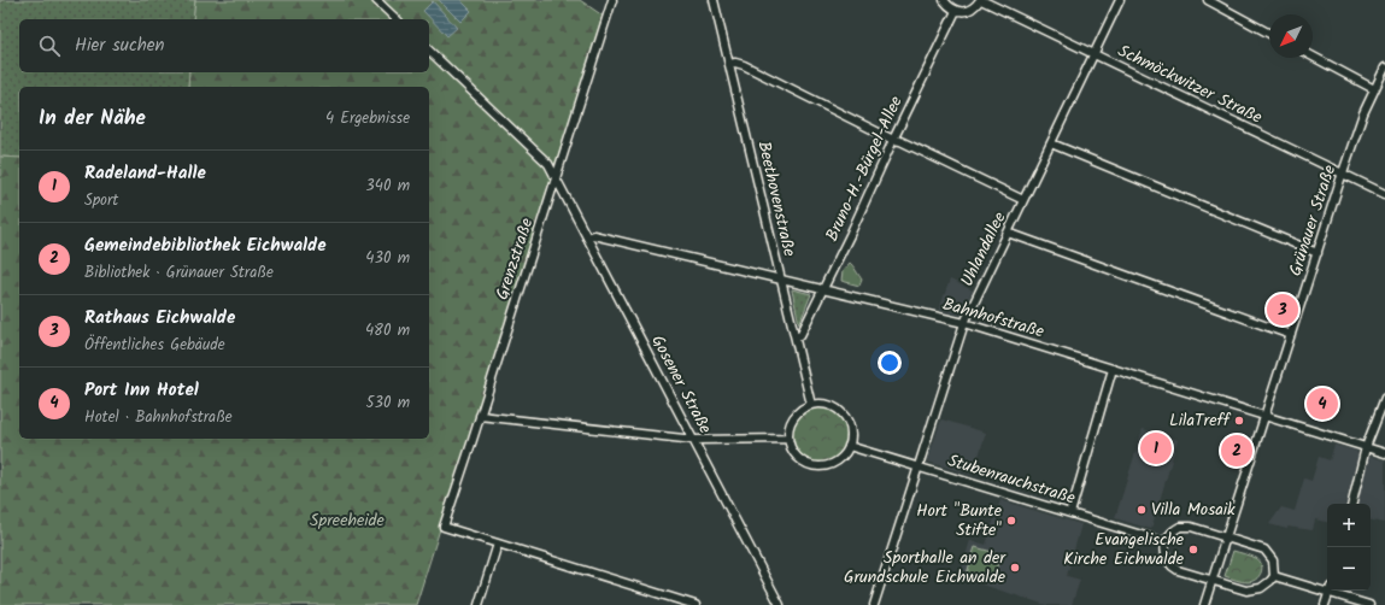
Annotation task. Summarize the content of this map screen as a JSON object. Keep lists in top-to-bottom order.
{
  "streets": {
    "street": [
      "Schmöckwitzer Straße",
      "Bruno-H.-Bürgel-Allee",
      "Beethovenstraße",
      "Grünauer Straße",
      "Uhlandallee",
      "Grenzstraße",
      "Bahnhofstraße",
      "Gosener Straße",
      "Stubenrauchstraße"
    ]
  },
  "crossings": [
    ["Schmöckwitzer Straße", "Grünauer Straße"],
    ["Schmöckwitzer Straße", "Uhlandallee"],
    ["Bruno-H.-Bürgel-Allee", "Beethovenstraße"],
    ["Bruno-H.-Bürgel-Allee", "Bahnhofstraße"],
    ["Beethovenstraße", "Bahnhofstraße"],
    ["Beethovenstraße", "Stubenrauchstraße"],
    ["Grünauer Straße", "Bahnhofstraße"],
    ["Uhlandallee", "Bahnhofstraße"],
    ["Uhlandallee", "Stubenrauchstraße"],
    ["Grenzstraße", "Gosener Straße"],
    ["Bahnhofstraße", "Gosener Straße"]
  ],
  "parks": ["Spreeheide"],
  "places": [
    "LilaTreff",
    "Villa Mosaik",
    "Hort \"Bunte Stifte\"",
    "Evangelische Kirche Eichwalde",
    "Sporthalle an der Grundschule Eichwalde"
  ],
  "north": "bottom left",
  "page": {
    "search": "Hier suchen",
    "heading": ["In der Nähe", "4 Ergebnisse"],
    "list": [
      {
        "mark": "1",
        "name": "Radeland-Halle",
        "note": "Sport",
        "value": "340 m"
      },
      {
        "mark": "2",
        "name": "Gemeindebibliothek Eichwalde",
        "note": "Bibliothek · Grünauer Straße",
        "value": "430 m"
      },
      {
        "mark": "3",
        "name": "Rathaus Eichwalde",
        "note": "Öffentliches Gebäude",
        "value": "480 m"
      },
      {
        "mark": "4",
        "name": "Port Inn Hotel",
        "note": "Hotel · Bahnhofstraße",
        "value": "530 m"
      }
    ],
    "pins": [
      "3",
      "4",
      "1",
      "2"
    ],
    "map_buttons": ["+", "−"]
  }
}
